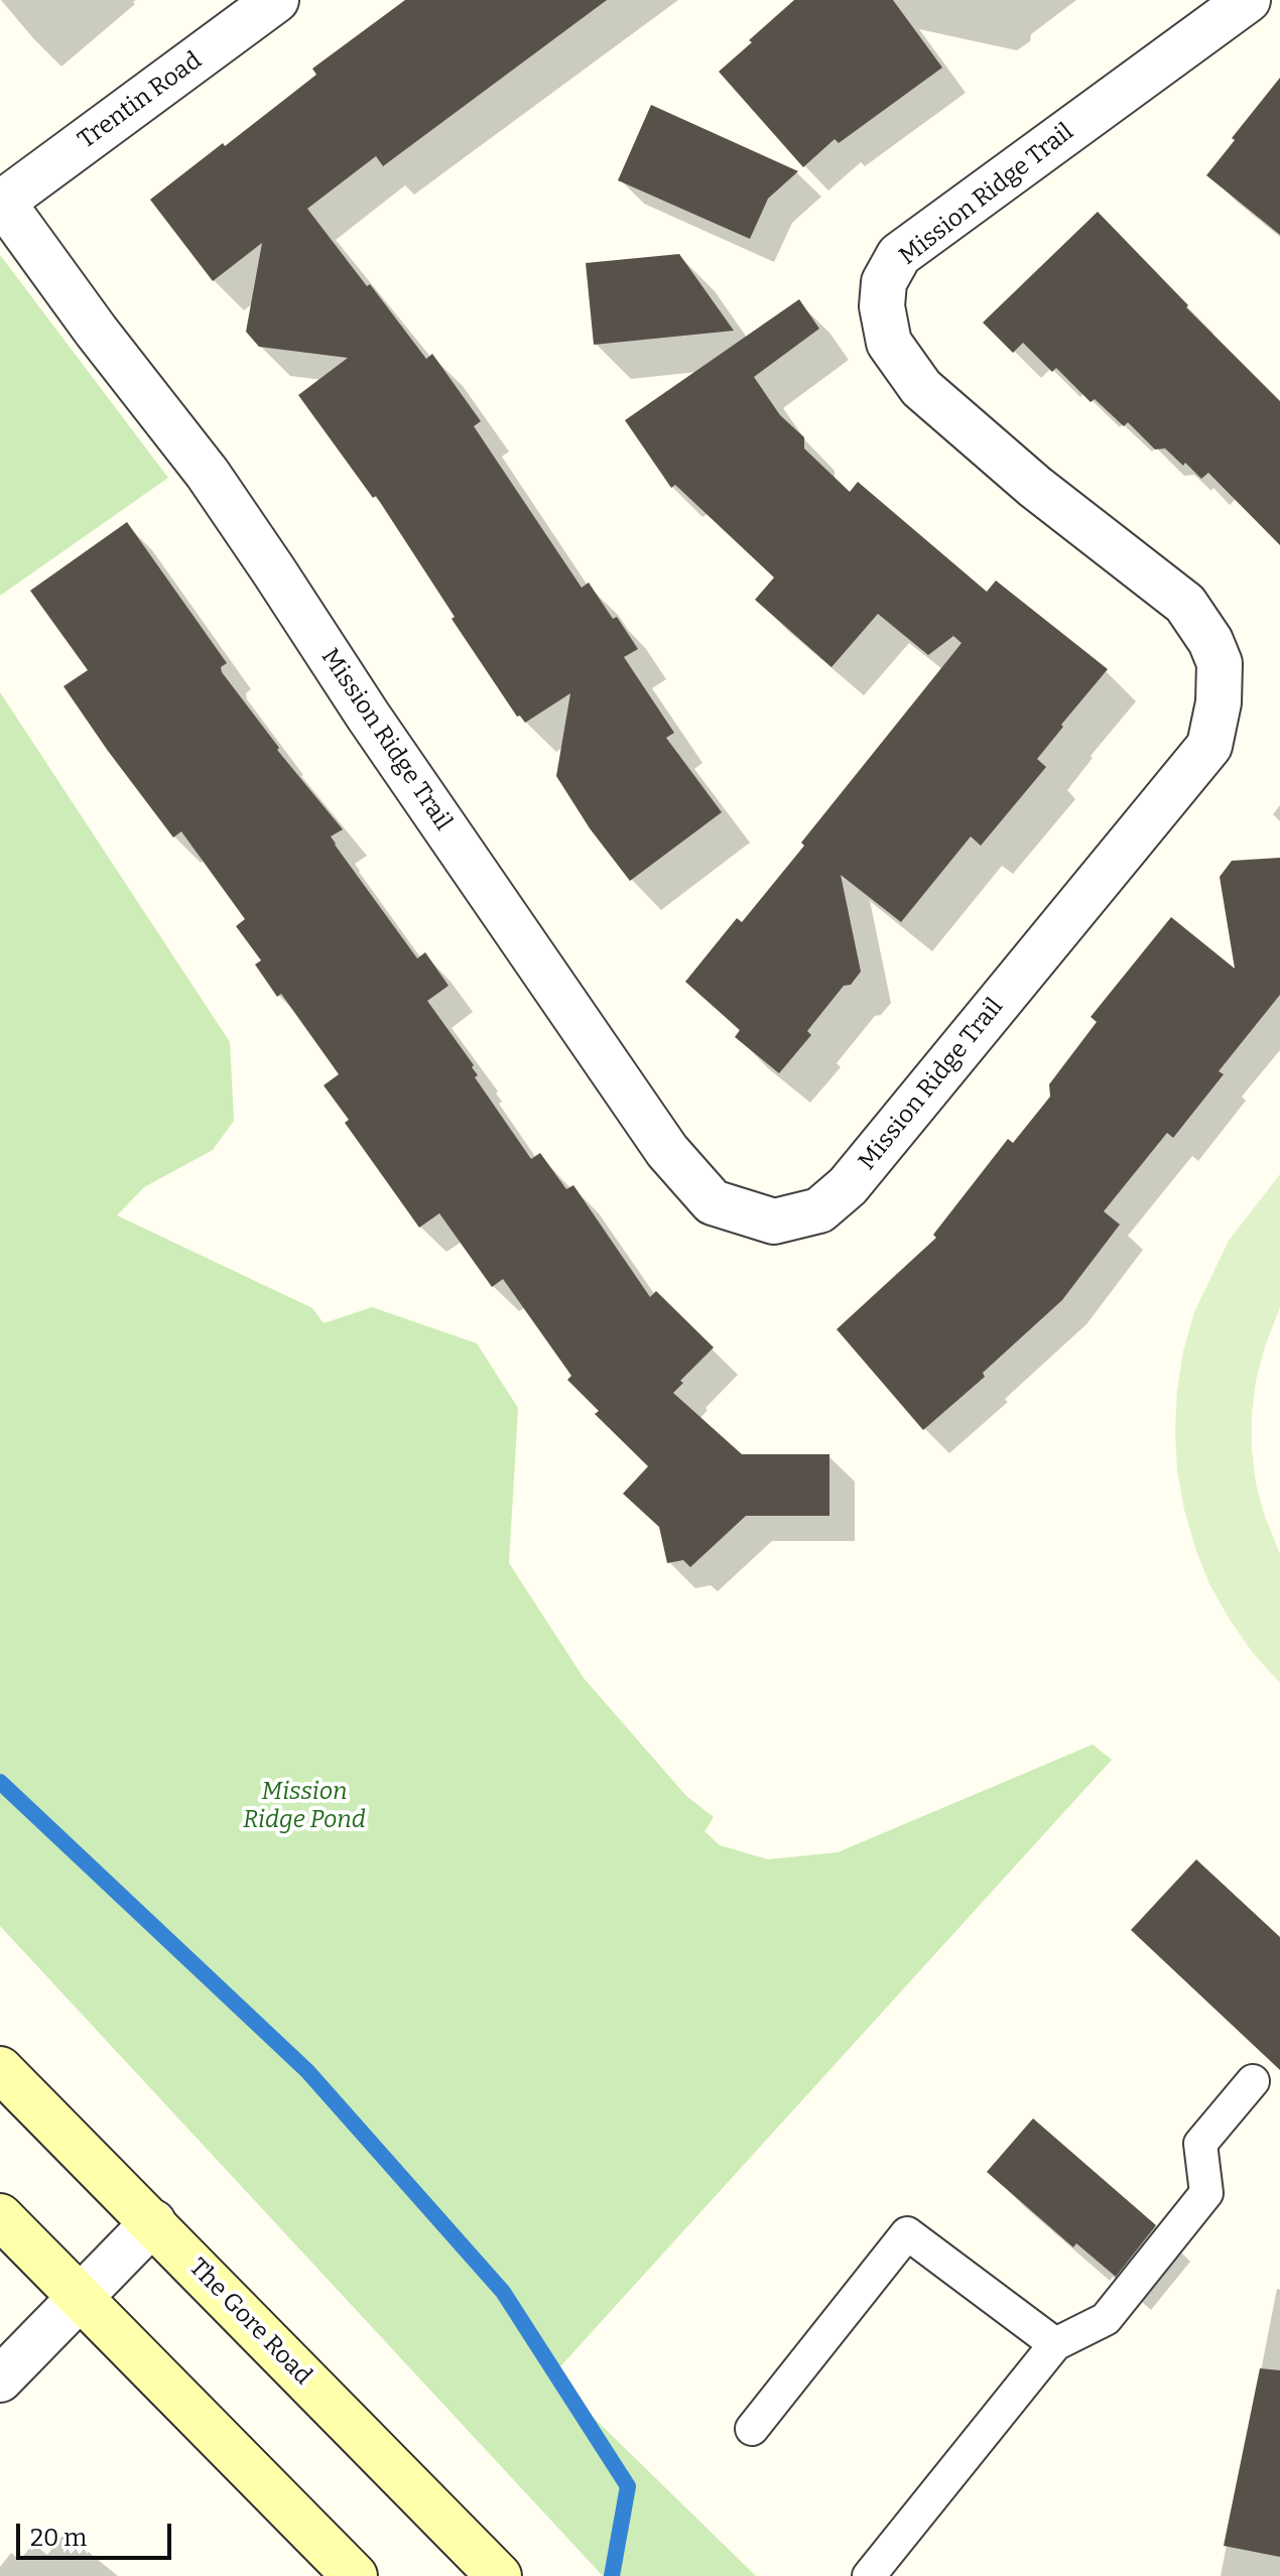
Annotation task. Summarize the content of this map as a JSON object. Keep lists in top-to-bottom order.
{
  "streets": {
    "main road": ["The Gore Road"],
    "street": ["Trentin Road", "Mission Ridge Trail"]
  },
  "crossings": [
    ["Trentin Road", "Mission Ridge Trail"]
  ],
  "parks": ["Mission Ridge Pond"],
  "scale_bar": "20 m"
}
